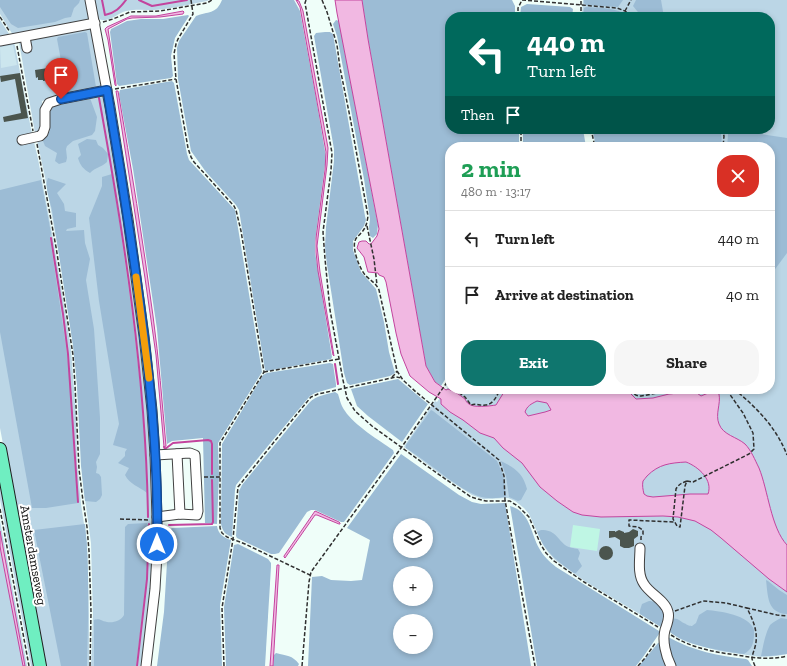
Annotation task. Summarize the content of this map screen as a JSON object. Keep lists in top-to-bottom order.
{
  "streets": {
    "main road": ["Amsterdamseweg"]
  },
  "page": {
    "turn": ["440 m", "Turn left"],
    "then": "Then",
    "heading": ["2 min", "480 m · 13:17"],
    "list": [
      {
        "name": "Turn left",
        "value": "440 m"
      },
      {
        "name": "Arrive at destination",
        "value": "40 m"
      }
    ],
    "buttons": ["Exit", "Share"],
    "map_buttons": ["+", "−"]
  }
}
